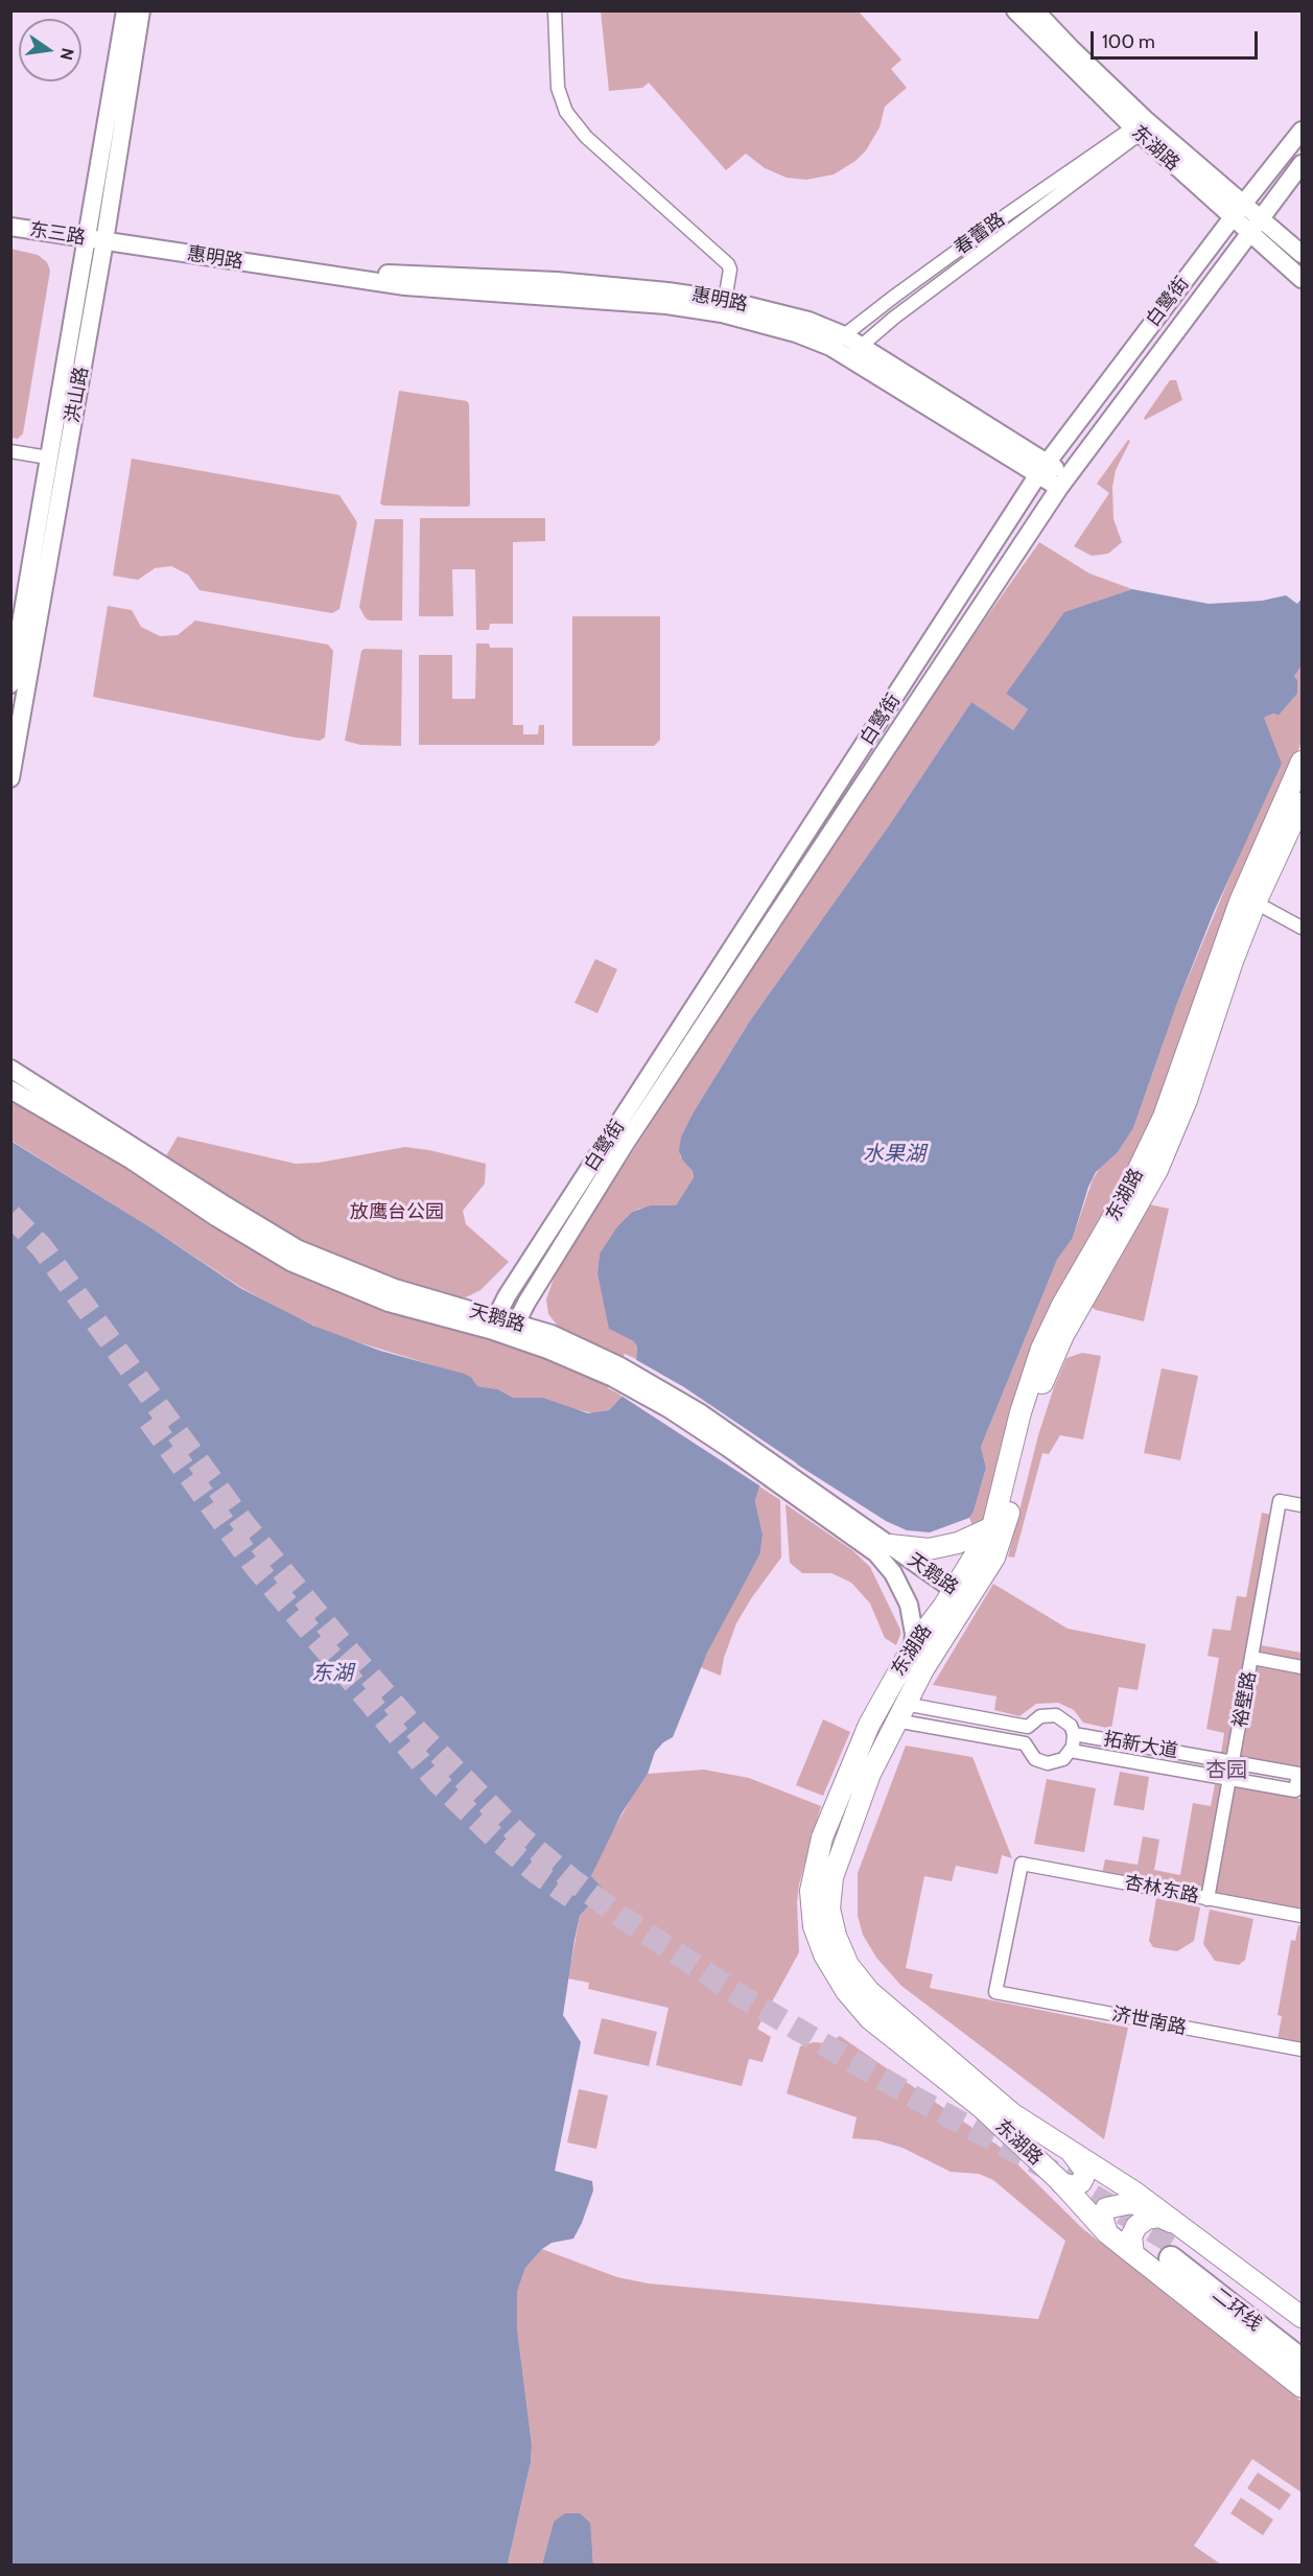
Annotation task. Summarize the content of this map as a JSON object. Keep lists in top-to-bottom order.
{
  "streets": {
    "highway": ["二环线"],
    "main road": [
      "东湖路",
      "东三路",
      "惠明路",
      "白鹭街",
      "洪山路",
      "天鹅路"
    ],
    "street": [
      "春蕾路",
      "裕壁路",
      "拓新大道",
      "杏林东路",
      "济世南路"
    ]
  },
  "crossings": [
    ["东湖路", "春蕾路"],
    ["东湖路", "白鹭街"],
    ["东湖路", "天鹅路"],
    ["东湖路", "二环线"],
    ["东三路", "惠明路"],
    ["东三路", "洪山路"],
    ["春蕾路", "惠明路"],
    ["惠明路", "白鹭街"],
    ["惠明路", "洪山路"],
    ["白鹭街", "天鹅路"],
    ["裕壁路", "拓新大道"],
    ["裕壁路", "杏林东路"],
    ["杏林东路", "济世南路"]
  ],
  "districts": ["杏园"],
  "water": ["水果湖", "东湖"],
  "parks": ["放鹰台公园"],
  "scale_bar": "100 m",
  "north": "right"
}
